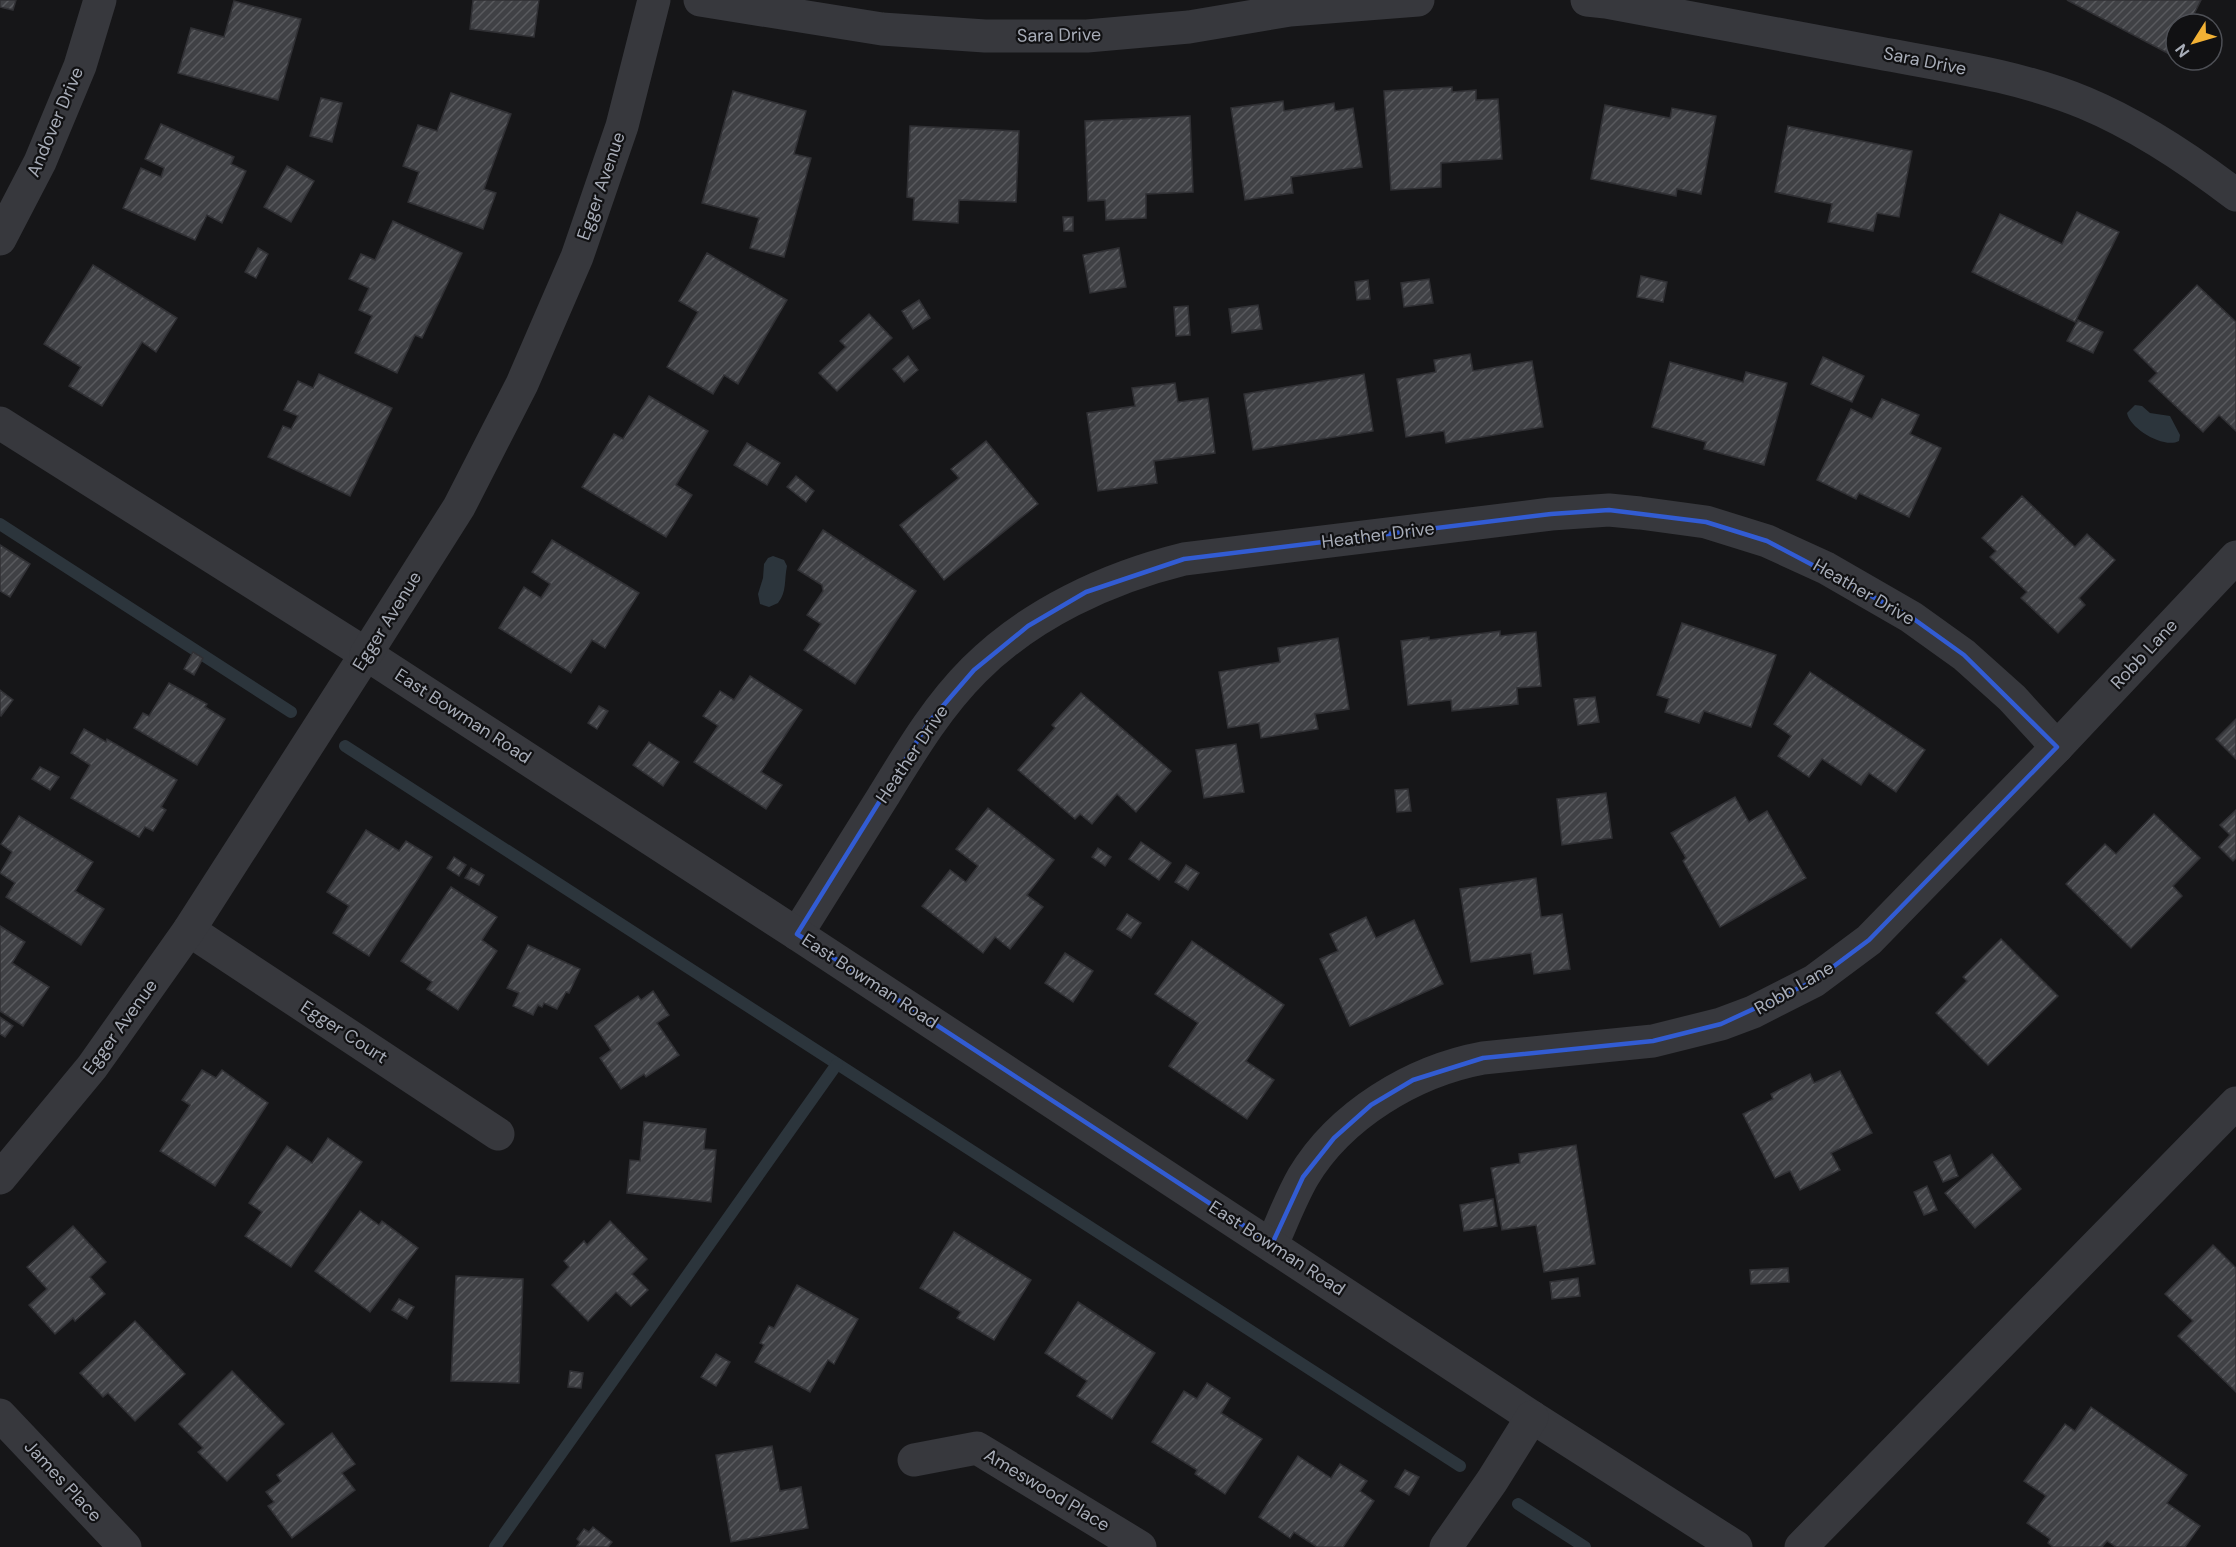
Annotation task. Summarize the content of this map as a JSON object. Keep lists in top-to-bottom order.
{
  "streets": {
    "street": [
      "Sara Drive",
      "Andover Drive",
      "Egger Avenue",
      "Heather Drive",
      "Robb Lane",
      "East Bowman Road",
      "Egger Court",
      "James Place",
      "Ameswood Place"
    ]
  },
  "crossings": [
    ["Egger Avenue", "East Bowman Road"],
    ["Egger Avenue", "Egger Court"],
    ["Heather Drive", "Robb Lane"],
    ["Heather Drive", "East Bowman Road"],
    ["Robb Lane", "East Bowman Road"]
  ],
  "north": "bottom left"
}
